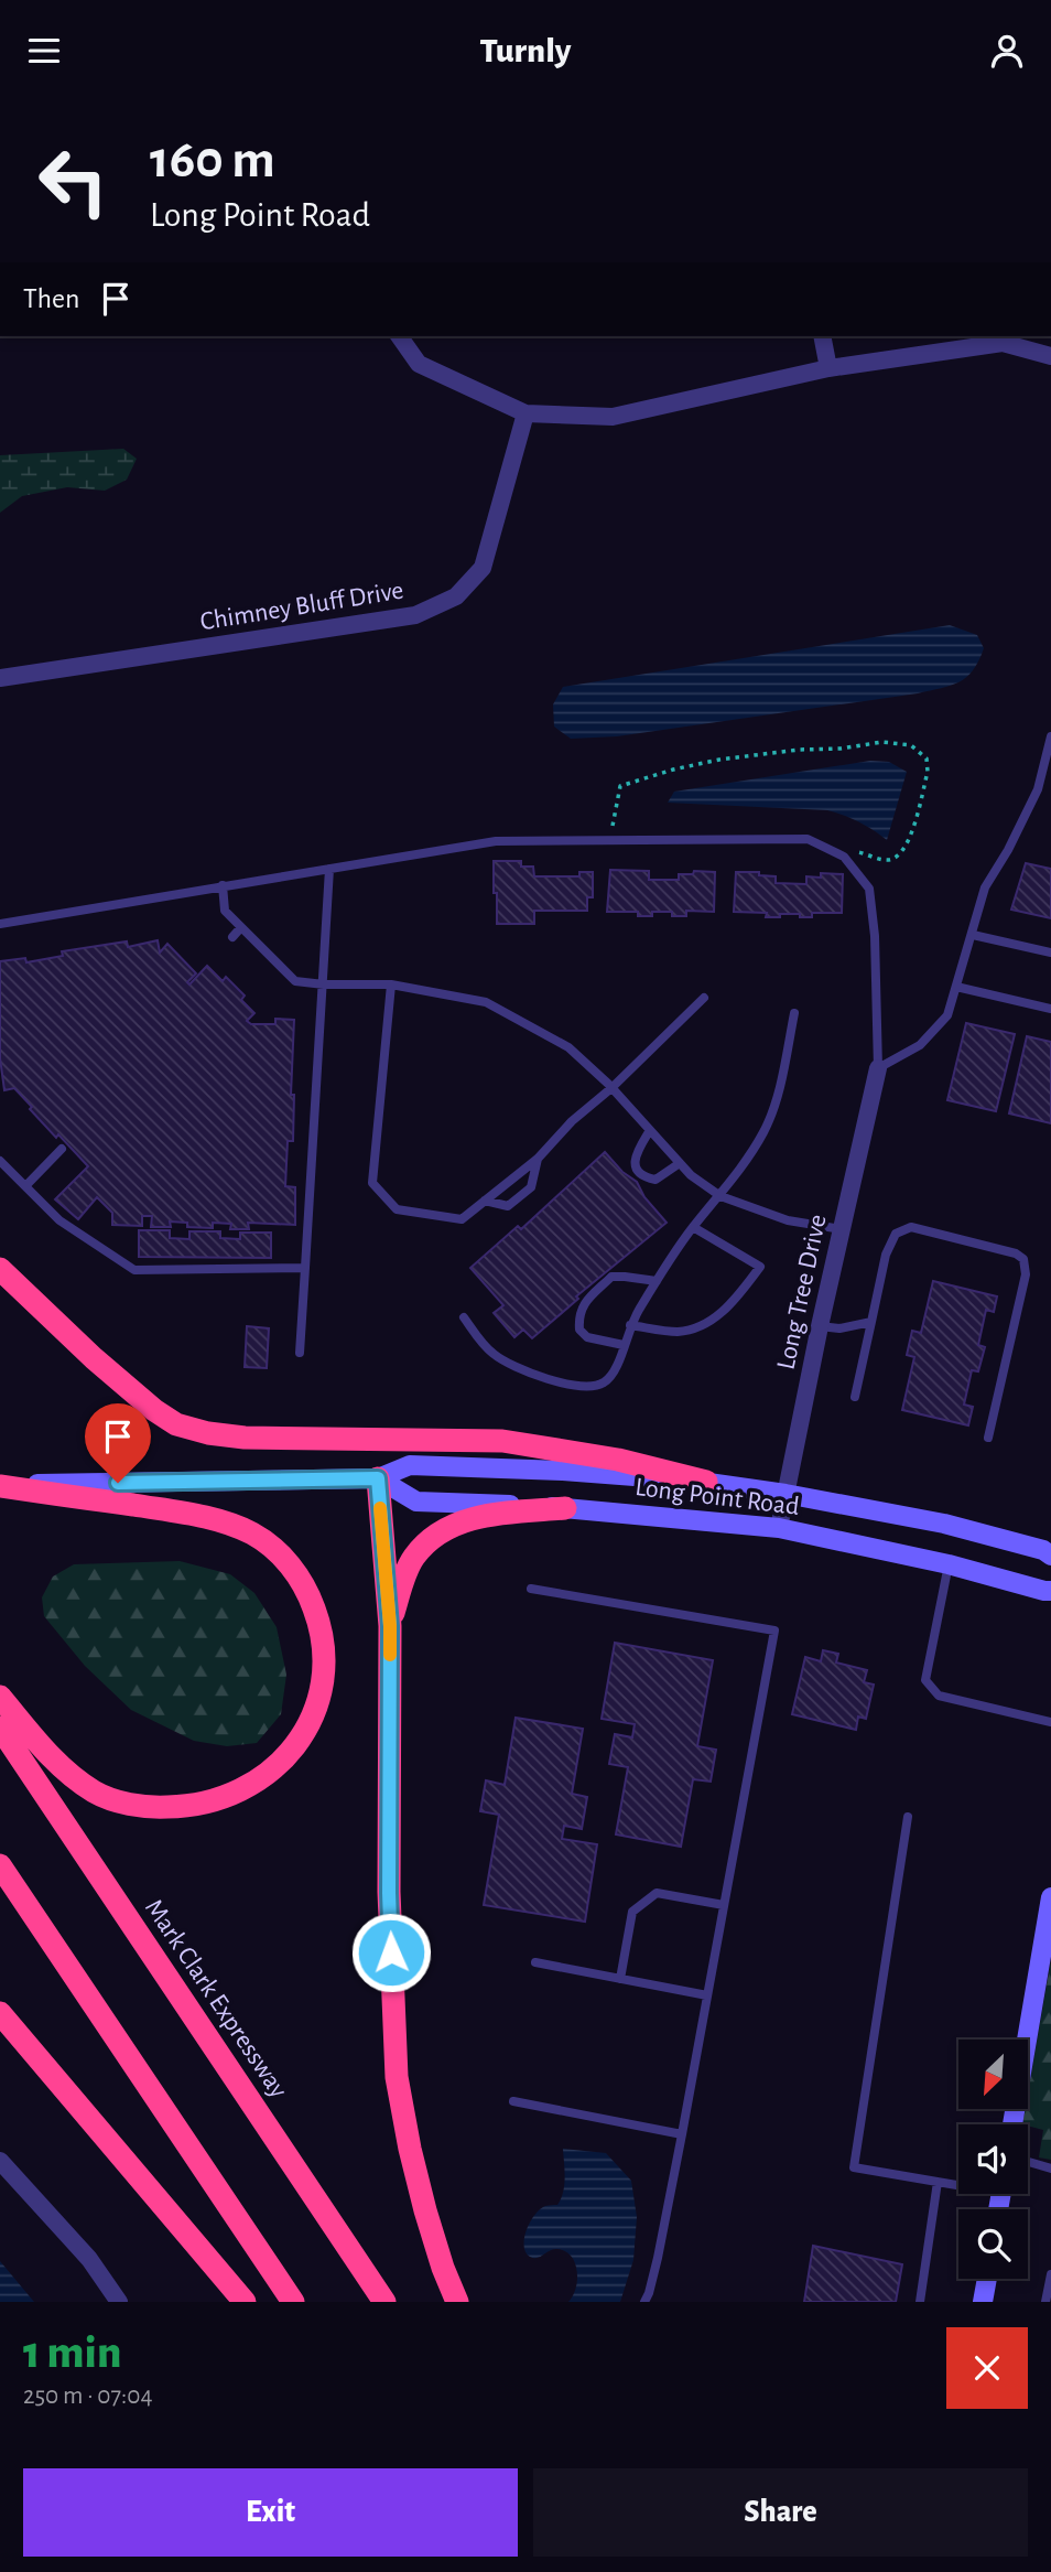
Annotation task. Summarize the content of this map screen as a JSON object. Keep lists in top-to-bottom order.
{
  "streets": {
    "highway": ["Mark Clark Expressway"],
    "main road": ["Long Point Road"],
    "street": ["Chimney Bluff Drive", "Long Tree Drive"]
  },
  "crossings": [
    ["Long Tree Drive", "Long Point Road"]
  ],
  "north": "bottom left",
  "page": {
    "header": "Turnly",
    "turn": ["160 m", "Long Point Road"],
    "then": "Then",
    "heading": ["1 min", "250 m · 07:04"],
    "buttons": ["Exit", "Share"]
  }
}
